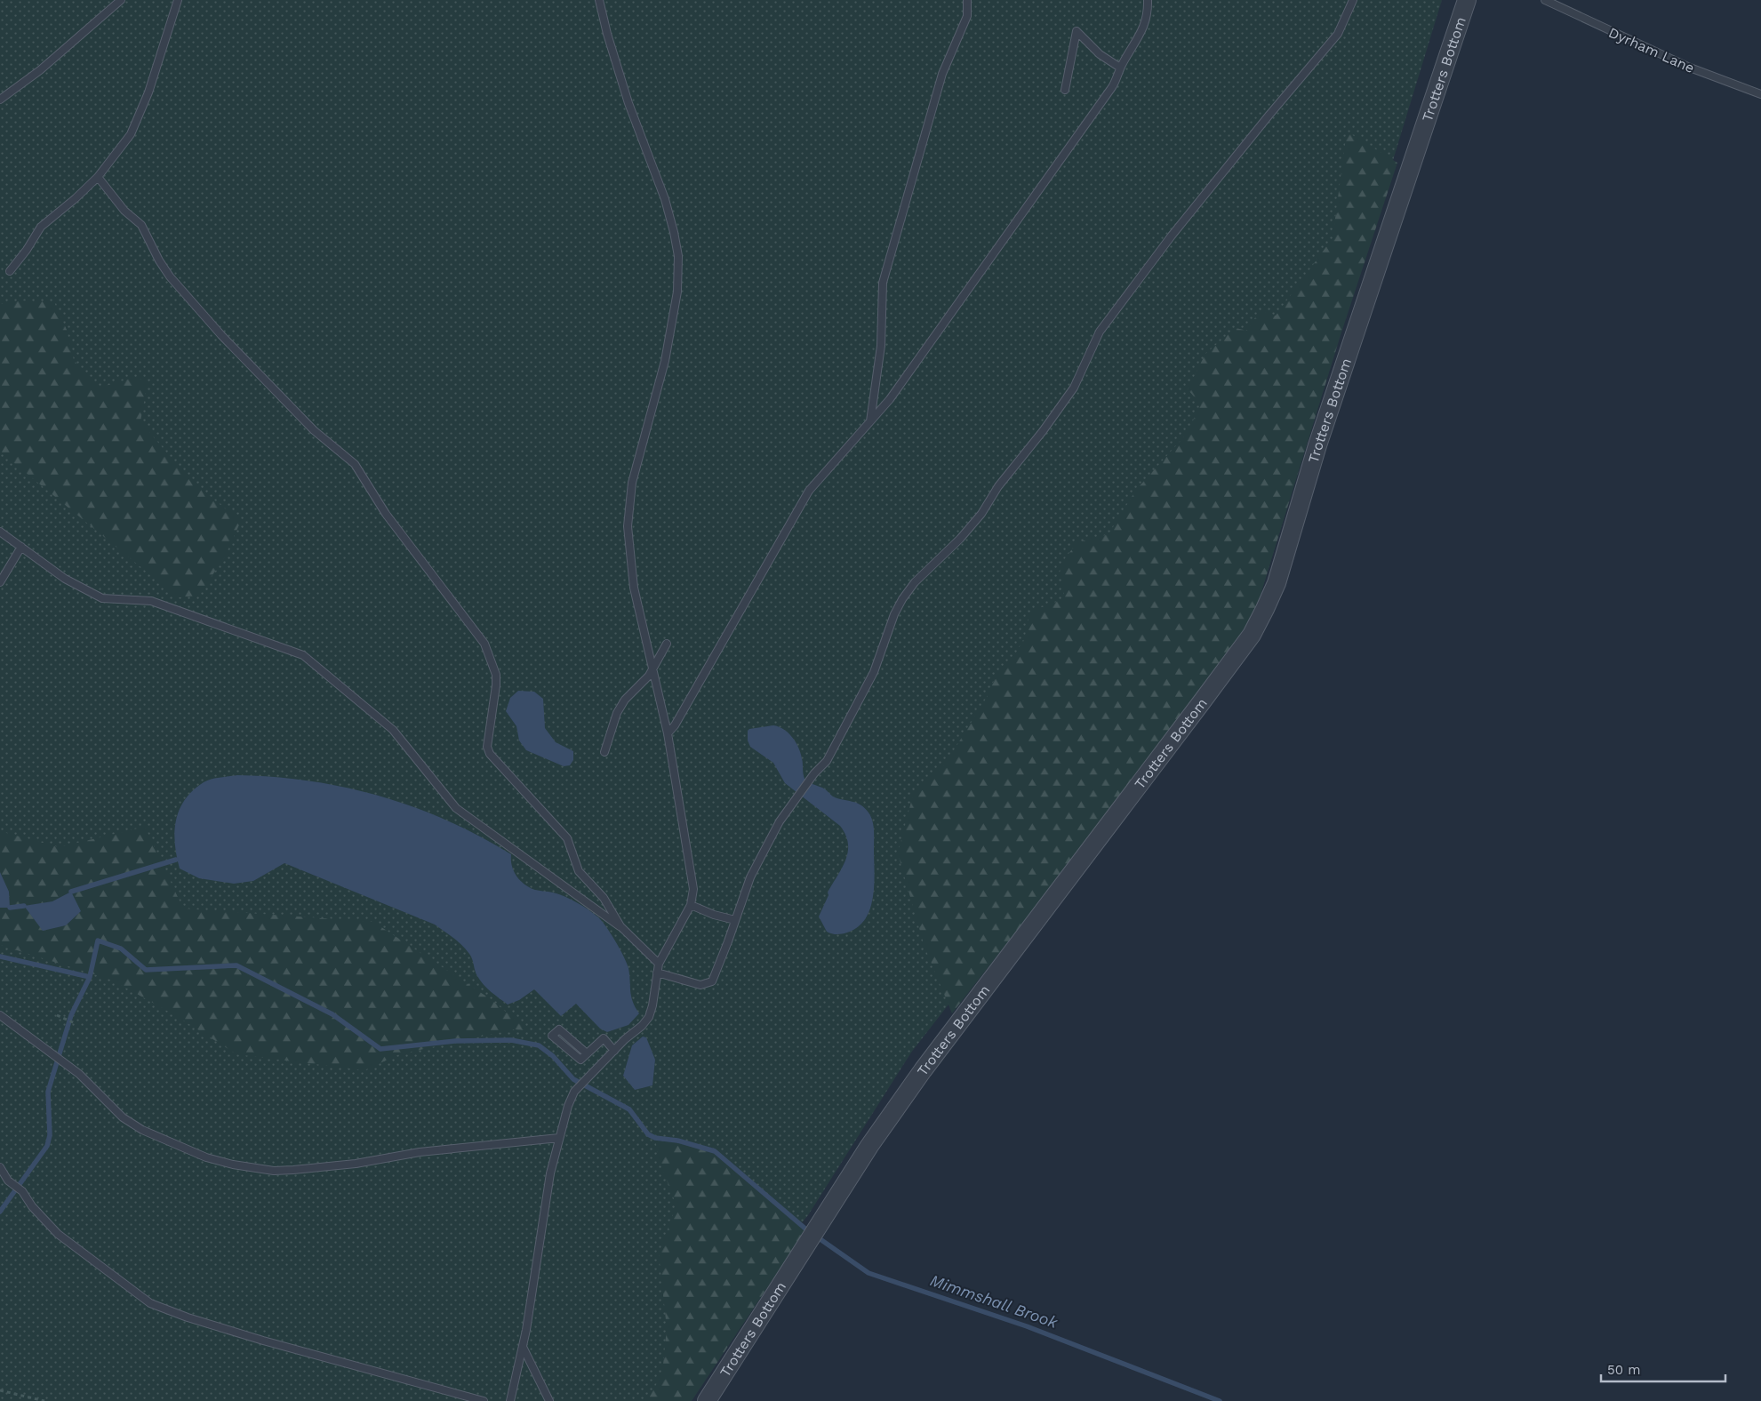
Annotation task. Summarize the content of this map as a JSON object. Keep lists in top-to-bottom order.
{
  "streets": {
    "street": ["Trotters Bottom"],
    "lane": ["Dyrham Lane"]
  },
  "water": ["Mimmshall Brook"],
  "scale_bar": "50 m"
}
